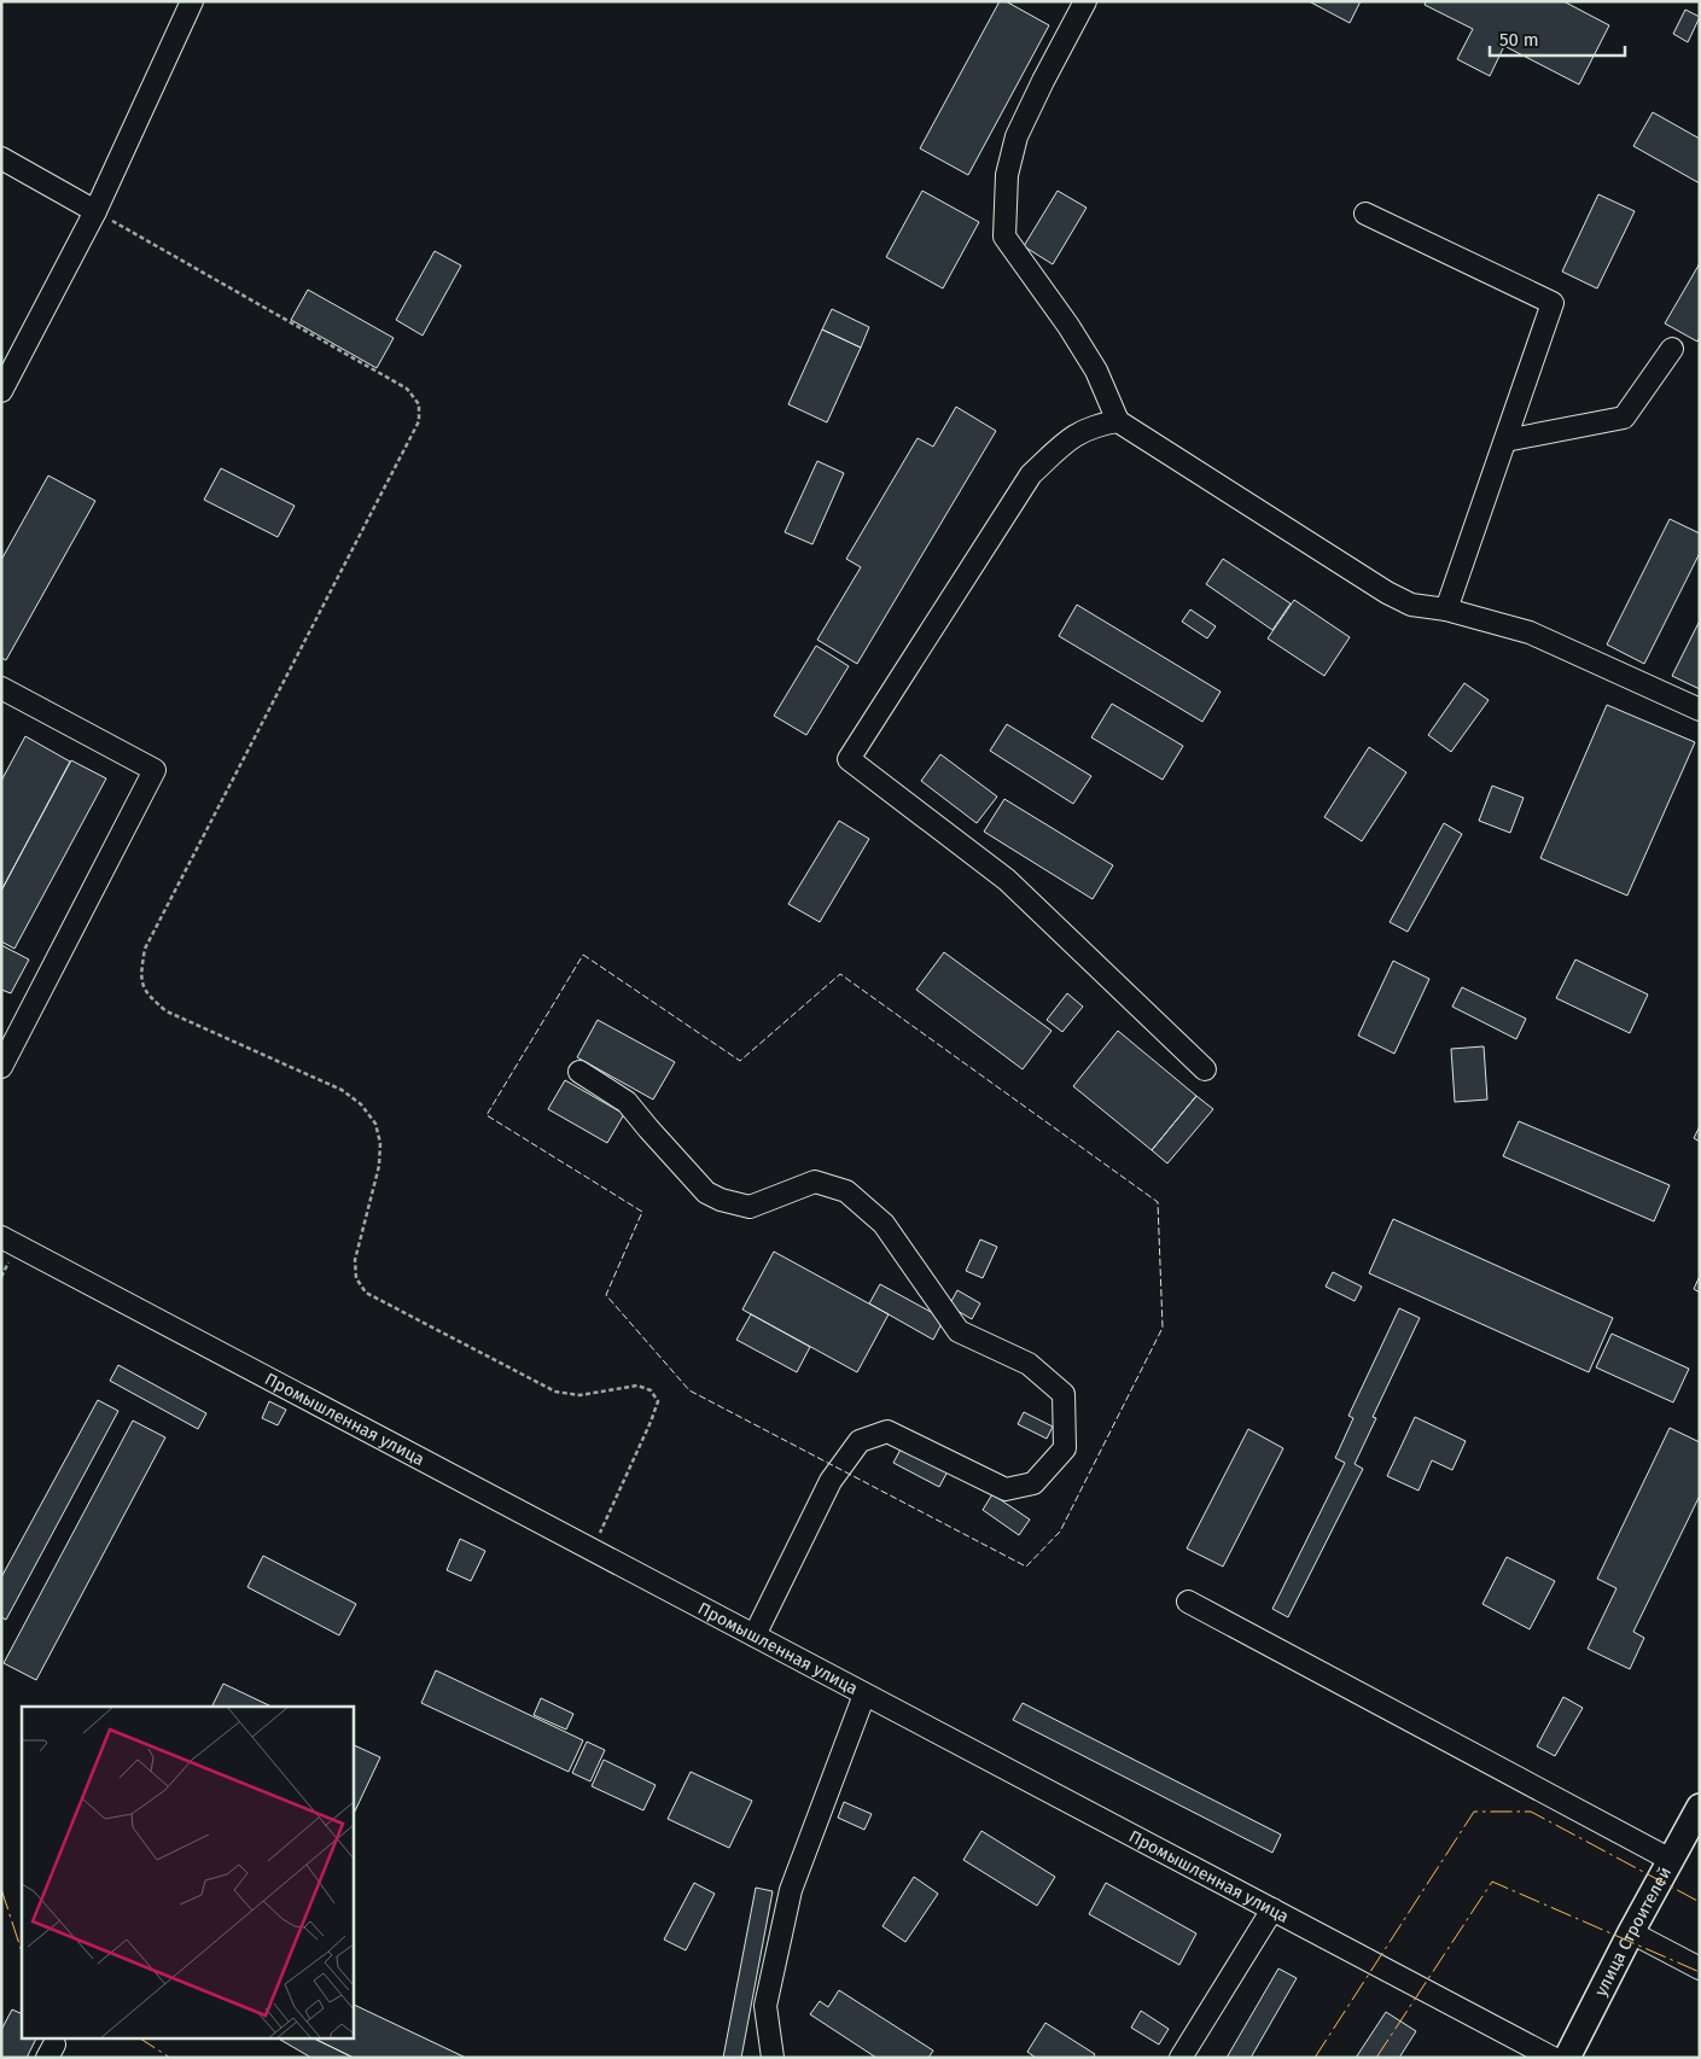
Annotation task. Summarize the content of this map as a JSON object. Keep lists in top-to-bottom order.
{
  "streets": {
    "main road": ["улица Строителей"],
    "street": ["Промышленная улица"]
  },
  "scale_bar": "50 m"
}
